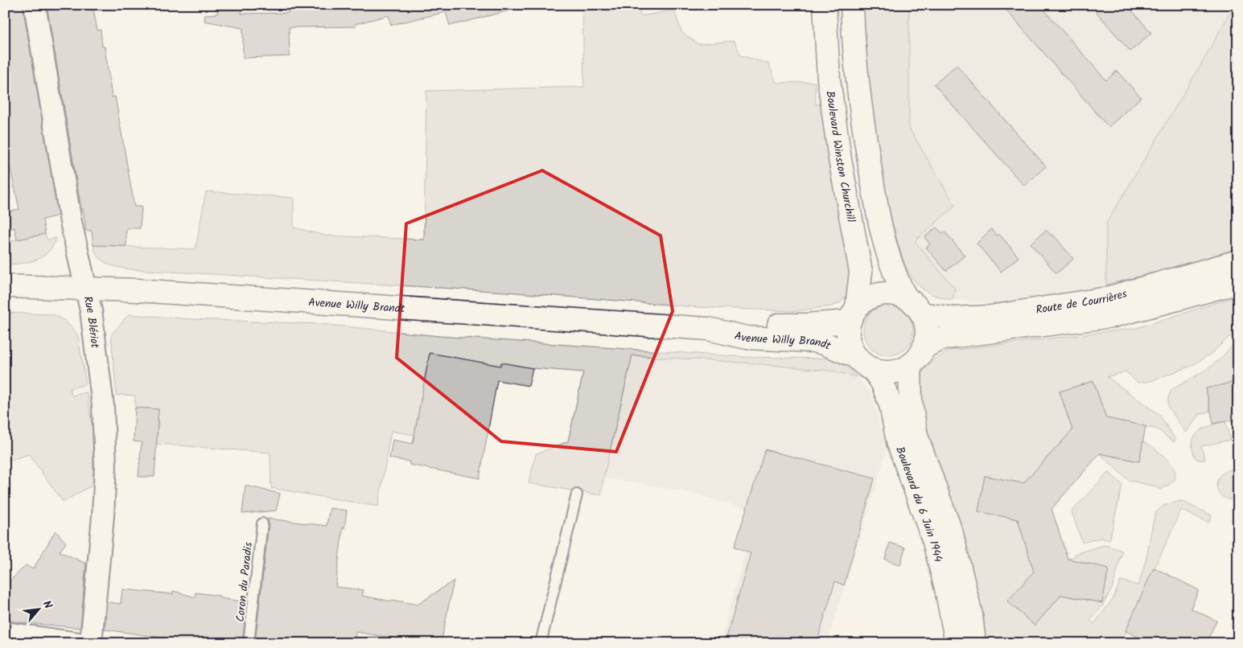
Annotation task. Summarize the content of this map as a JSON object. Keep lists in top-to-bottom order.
{
  "streets": {
    "main road": [
      "Boulevard Winston Churchill",
      "Route de Courrières",
      "Avenue Willy Brandt",
      "Boulevard du 6 Juin 1944"
    ],
    "street": ["Rue Blériot"],
    "lane": ["Coron du Paradis"]
  },
  "crossings": [
    ["Boulevard Winston Churchill", "Route de Courrières"],
    ["Boulevard Winston Churchill", "Avenue Willy Brandt"],
    ["Boulevard Winston Churchill", "Boulevard du 6 Juin 1944"],
    ["Route de Courrières", "Avenue Willy Brandt"],
    ["Route de Courrières", "Boulevard du 6 Juin 1944"],
    ["Avenue Willy Brandt", "Rue Blériot"],
    ["Avenue Willy Brandt", "Boulevard du 6 Juin 1944"]
  ],
  "north": "top right"
}
